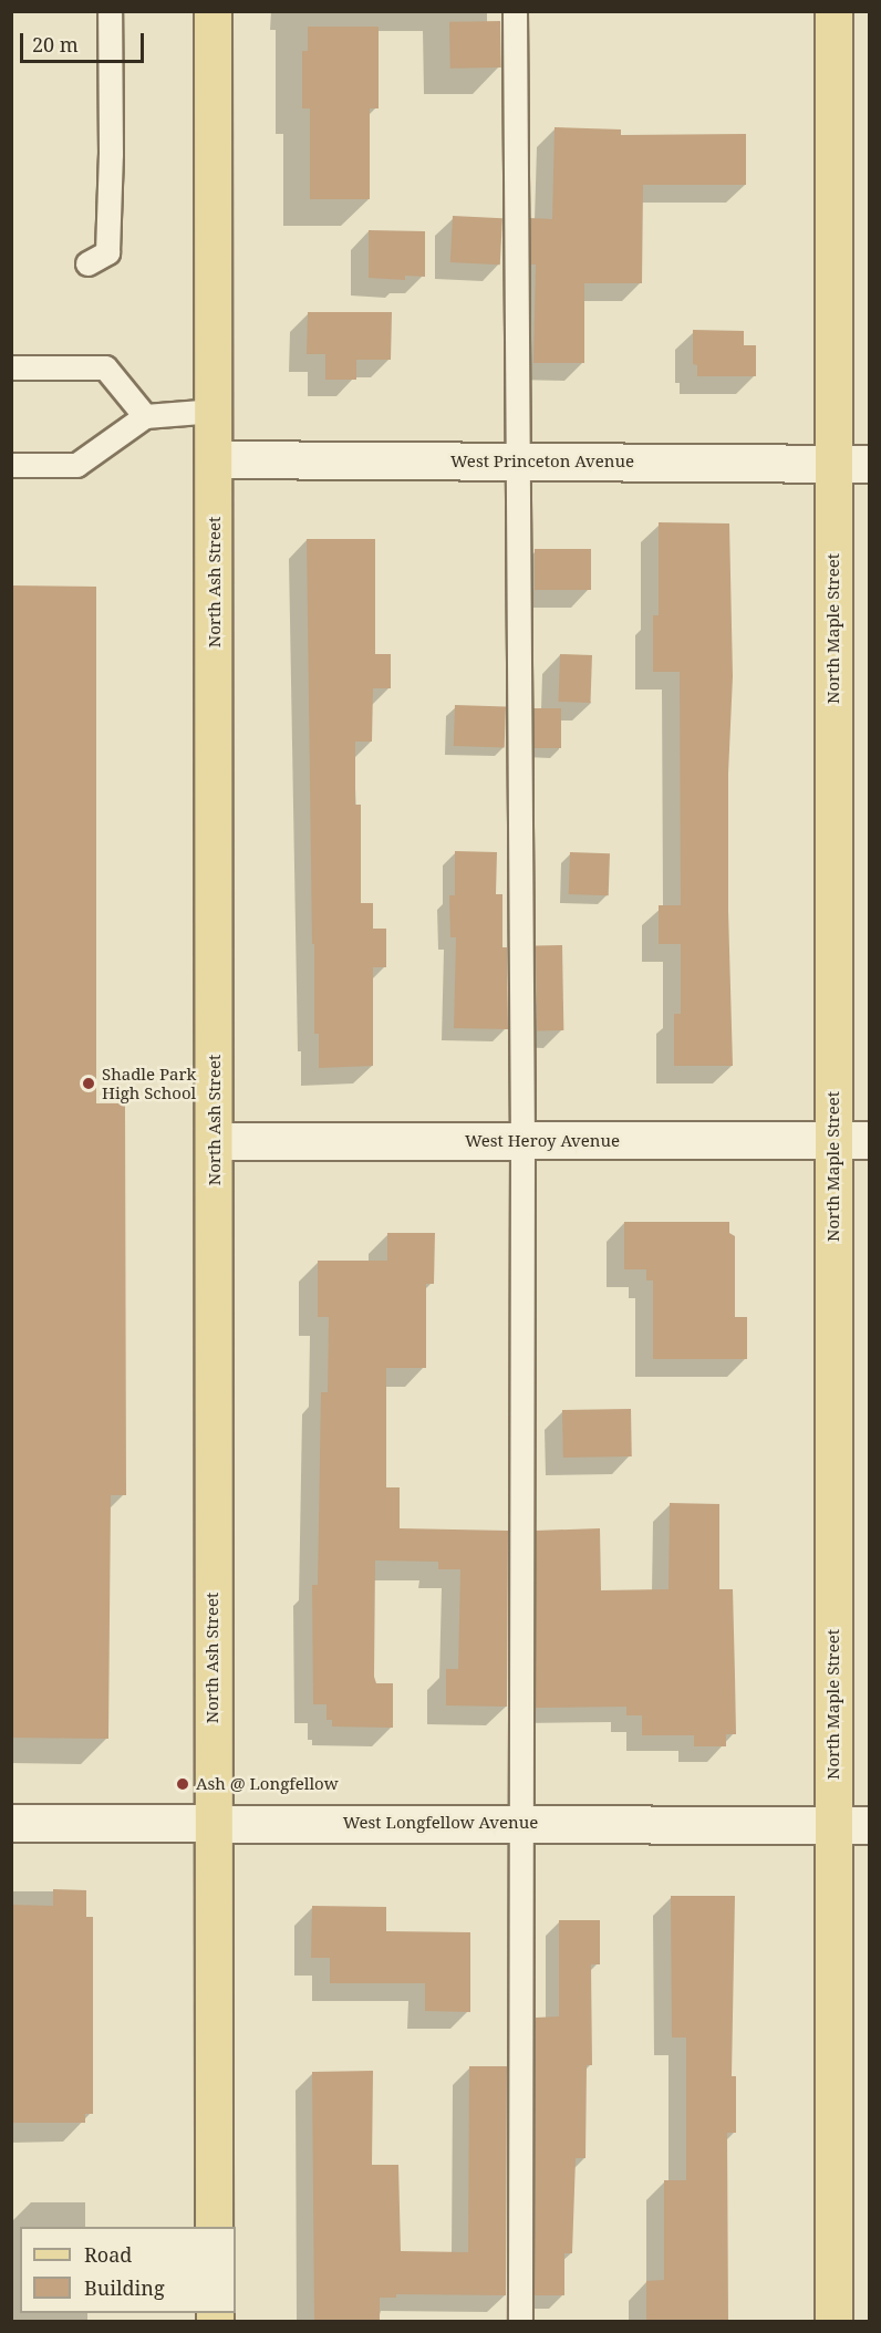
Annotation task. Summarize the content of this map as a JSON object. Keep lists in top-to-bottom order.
{
  "streets": {
    "main road": ["North Ash Street", "North Maple Street"],
    "street": ["West Princeton Avenue", "West Heroy Avenue", "West Longfellow Avenue"]
  },
  "crossings": [
    ["West Princeton Avenue", "North Ash Street"],
    ["West Princeton Avenue", "North Maple Street"],
    ["North Ash Street", "West Heroy Avenue"],
    ["North Ash Street", "West Longfellow Avenue"],
    ["North Maple Street", "West Heroy Avenue"],
    ["North Maple Street", "West Longfellow Avenue"]
  ],
  "places": ["Shadle Park High School", "Ash @ Longfellow"],
  "legend": ["Road", "Building"],
  "scale_bar": "20 m"
}
